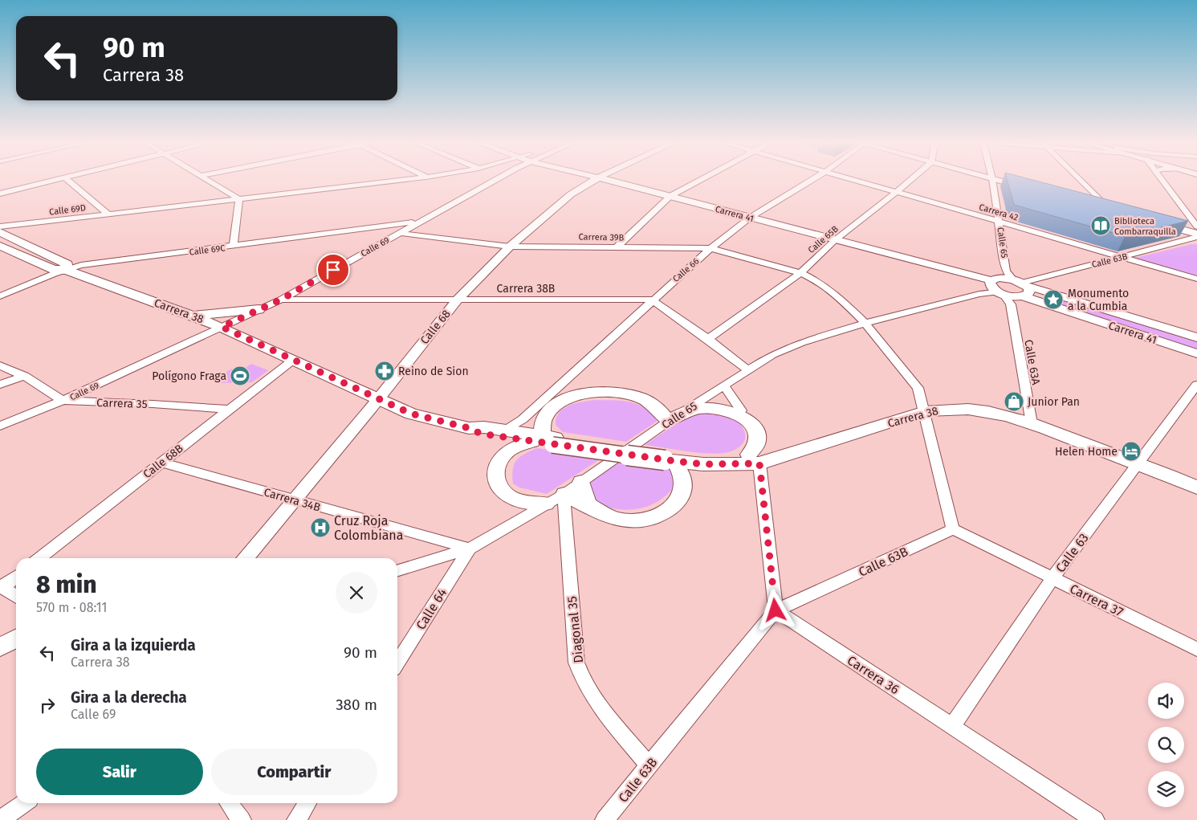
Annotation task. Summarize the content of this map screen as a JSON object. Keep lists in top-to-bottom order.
{
  "streets": {
    "main road": ["Carrera 38"],
    "street": [
      "Calle 69D",
      "Carrera 42",
      "Carrera 41",
      "Carrera 39B",
      "Calle 65B",
      "Calle 65",
      "Calle 69",
      "Calle 69C",
      "Calle 63B",
      "Calle 66",
      "Carrera 38B",
      "Calle 68",
      "Calle 63A",
      "Carrera 35",
      "Calle 68B",
      "Carrera 34B",
      "Calle 63",
      "Carrera 37",
      "Calle 64",
      "Diagonal 35",
      "Carrera 36"
    ]
  },
  "crossings": [
    ["Carrera 42", "Calle 65B"],
    ["Carrera 42", "Calle 65"],
    ["Carrera 42", "Calle 63B"],
    ["Carrera 41", "Calle 65B"],
    ["Carrera 41", "Calle 65"],
    ["Carrera 41", "Calle 63B"],
    ["Carrera 41", "Calle 66"],
    ["Carrera 41", "Calle 63A"],
    ["Carrera 39B", "Calle 65B"],
    ["Carrera 39B", "Calle 69"],
    ["Carrera 39B", "Calle 69C"],
    ["Carrera 39B", "Calle 66"],
    ["Carrera 39B", "Calle 68"],
    ["Calle 65", "Calle 63B"],
    ["Calle 65", "Calle 63A"],
    ["Calle 65", "Carrera 34B"],
    ["Calle 65", "Calle 64"],
    ["Calle 65", "Diagonal 35"],
    ["Calle 69", "Calle 69C"],
    ["Calle 69", "Carrera 38B"],
    ["Calle 69", "Carrera 38"],
    ["Calle 69", "Carrera 35"],
    ["Calle 69C", "Carrera 38"],
    ["Calle 63B", "Calle 63A"],
    ["Calle 63B", "Carrera 37"],
    ["Calle 63B", "Diagonal 35"],
    ["Calle 63B", "Carrera 36"],
    ["Calle 66", "Carrera 38B"],
    ["Calle 66", "Carrera 38"],
    ["Carrera 38B", "Calle 68"],
    ["Carrera 38", "Calle 68"],
    ["Carrera 38", "Calle 63A"],
    ["Carrera 38", "Calle 68B"],
    ["Carrera 38", "Calle 63"],
    ["Calle 68", "Carrera 34B"],
    ["Carrera 35", "Calle 68B"],
    ["Calle 68B", "Carrera 34B"],
    ["Carrera 34B", "Calle 64"],
    ["Calle 63", "Carrera 37"],
    ["Calle 63", "Carrera 36"]
  ],
  "places": {
    "library": ["Biblioteca Combarraquilla"],
    "place": ["Monumento a la Cumbia"],
    "pharmacy": ["Reino de Sion"],
    "sports": ["Polígono Fraga"],
    "shop": ["Junior Pan"],
    "hotel": ["Helen Home"],
    "hospital": ["Cruz Roja Colombiana"]
  },
  "page": {
    "turn": ["90 m", "Carrera 38"],
    "heading": ["8 min", "570 m · 08:11"],
    "list": [
      {
        "name": "Gira a la izquierda",
        "note": "Carrera 38",
        "value": "90 m"
      },
      {
        "name": "Gira a la derecha",
        "note": "Calle 69",
        "value": "380 m"
      }
    ],
    "buttons": ["Salir", "Compartir"]
  }
}
